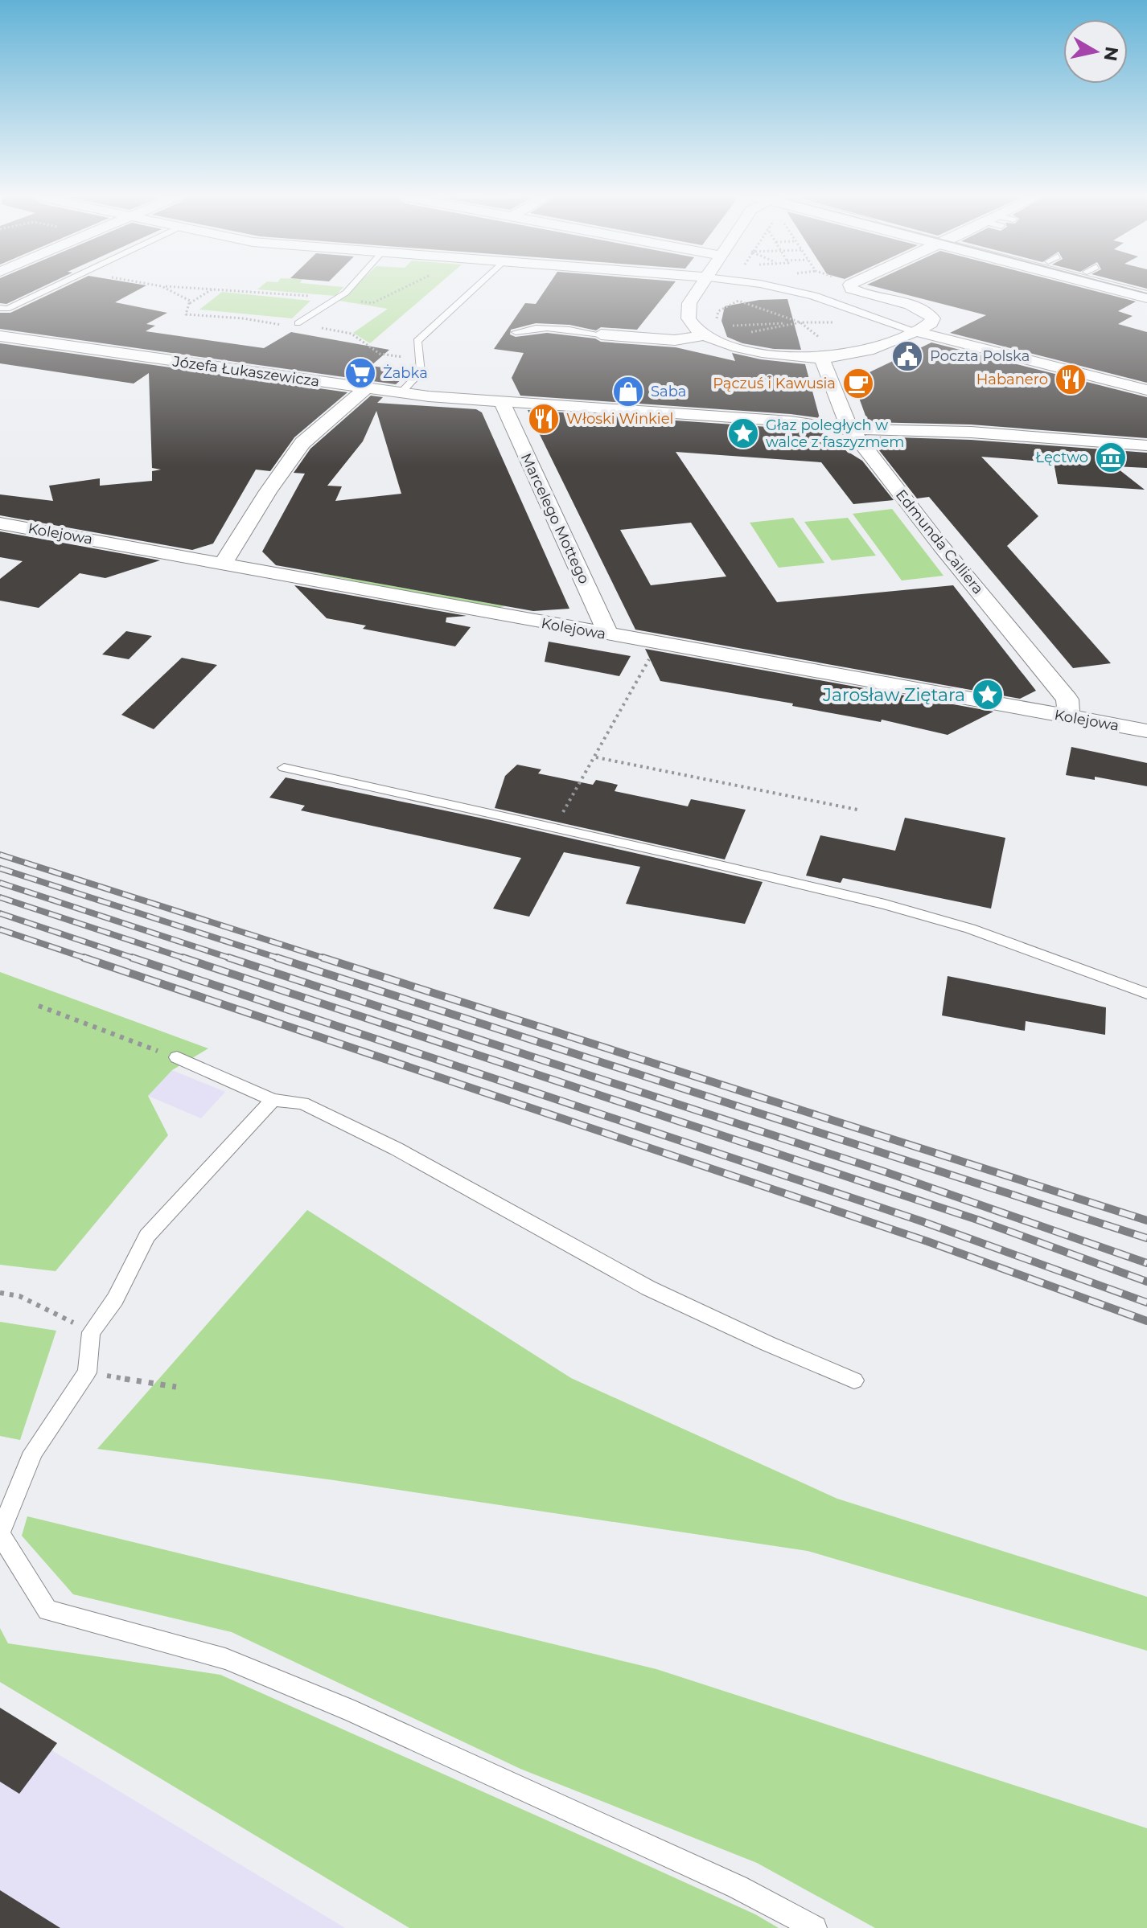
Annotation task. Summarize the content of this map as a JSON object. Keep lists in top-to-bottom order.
{
  "streets": {
    "street": [
      "Józefa Łukaszewicza",
      "Marcelego Mottego",
      "Kolejowa",
      "Edmunda Calliera"
    ]
  },
  "crossings": [
    ["Józefa Łukaszewicza", "Marcelego Mottego"],
    ["Józefa Łukaszewicza", "Edmunda Calliera"],
    ["Marcelego Mottego", "Kolejowa"],
    ["Kolejowa", "Edmunda Calliera"]
  ],
  "places": {
    "public building": ["Poczta Polska"],
    "supermarket": ["Żabka"],
    "restaurant": ["Habanero", "Włoski Winkiel"],
    "cafe": ["Pączuś i Kawusia"],
    "shop": ["Saba"],
    "place": ["Głaz poległych w walce z faszyzmem", "Jarosław Ziętara"],
    "museum": ["Łęctwo"]
  },
  "north": "right"
}
